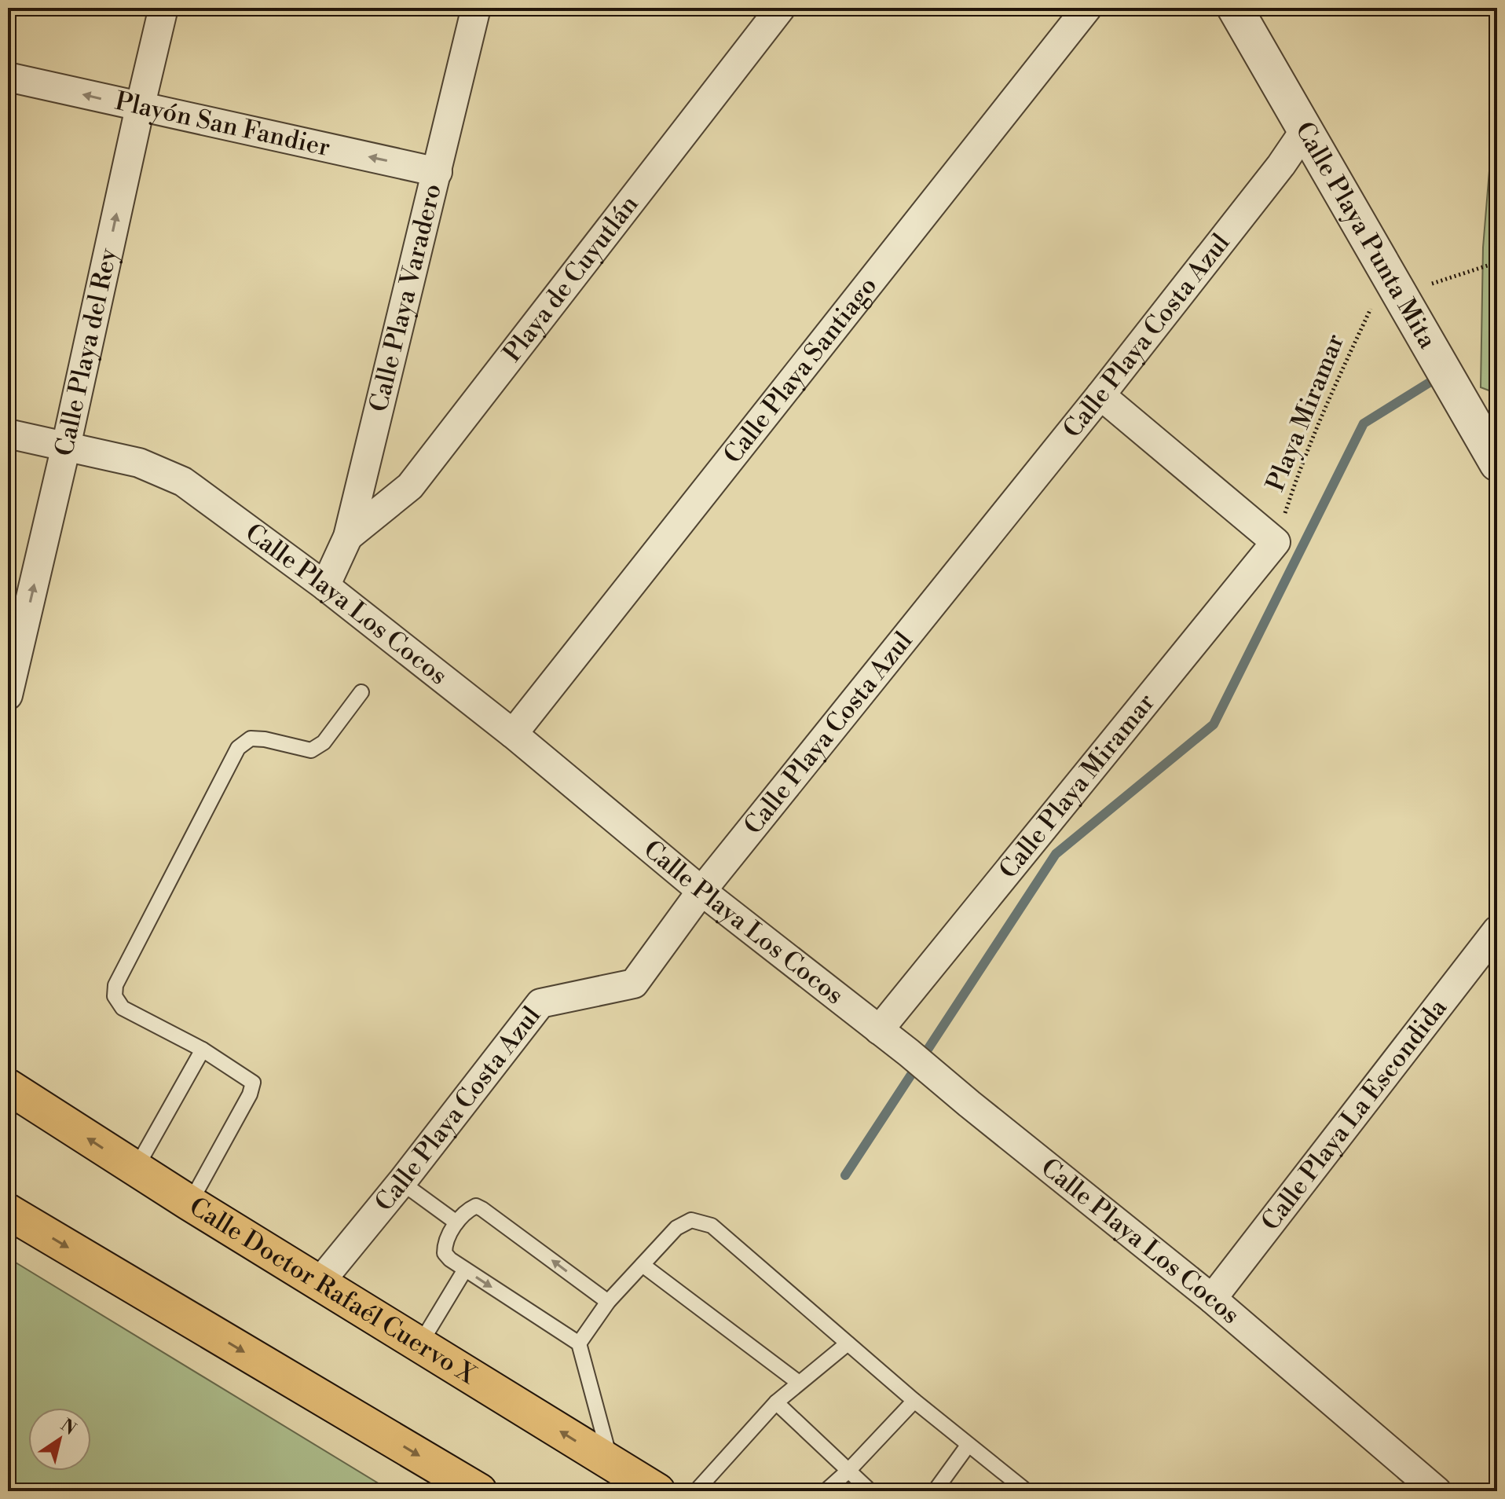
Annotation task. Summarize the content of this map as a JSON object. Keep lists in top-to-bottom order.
{
  "streets": {
    "main road": ["Calle Doctor Rafaél Cuervo X"],
    "street": [
      "Playón San Fandier",
      "Calle Playa Punta Mita",
      "Playa de Cuyutlán",
      "Calle Playa Varadero",
      "Calle Playa Costa Azul",
      "Calle Playa del Rey",
      "Calle Playa Santiago",
      "Calle Playa Los Cocos",
      "Calle Playa Miramar",
      "Calle Playa La Escondida"
    ],
    "path": ["Playa Miramar"]
  },
  "crossings": [
    ["Playón San Fandier", "Calle Playa Varadero"],
    ["Playón San Fandier", "Calle Playa del Rey"],
    ["Calle Playa Punta Mita", "Calle Playa Costa Azul"],
    ["Calle Playa Punta Mita", "Playa Miramar"],
    ["Playa de Cuyutlán", "Calle Playa Varadero"],
    ["Calle Playa Varadero", "Calle Playa Los Cocos"],
    ["Calle Playa Costa Azul", "Calle Playa Los Cocos"],
    ["Calle Playa Costa Azul", "Calle Doctor Rafaél Cuervo X"],
    ["Calle Playa del Rey", "Calle Playa Los Cocos"],
    ["Calle Playa Santiago", "Calle Playa Los Cocos"],
    ["Playa Miramar", "Calle Playa Miramar"],
    ["Calle Playa Los Cocos", "Calle Playa Miramar"],
    ["Calle Playa Los Cocos", "Calle Playa La Escondida"]
  ],
  "one_way": ["Playón San Fandier", "Calle Playa del Rey"],
  "north": "top right"
}
